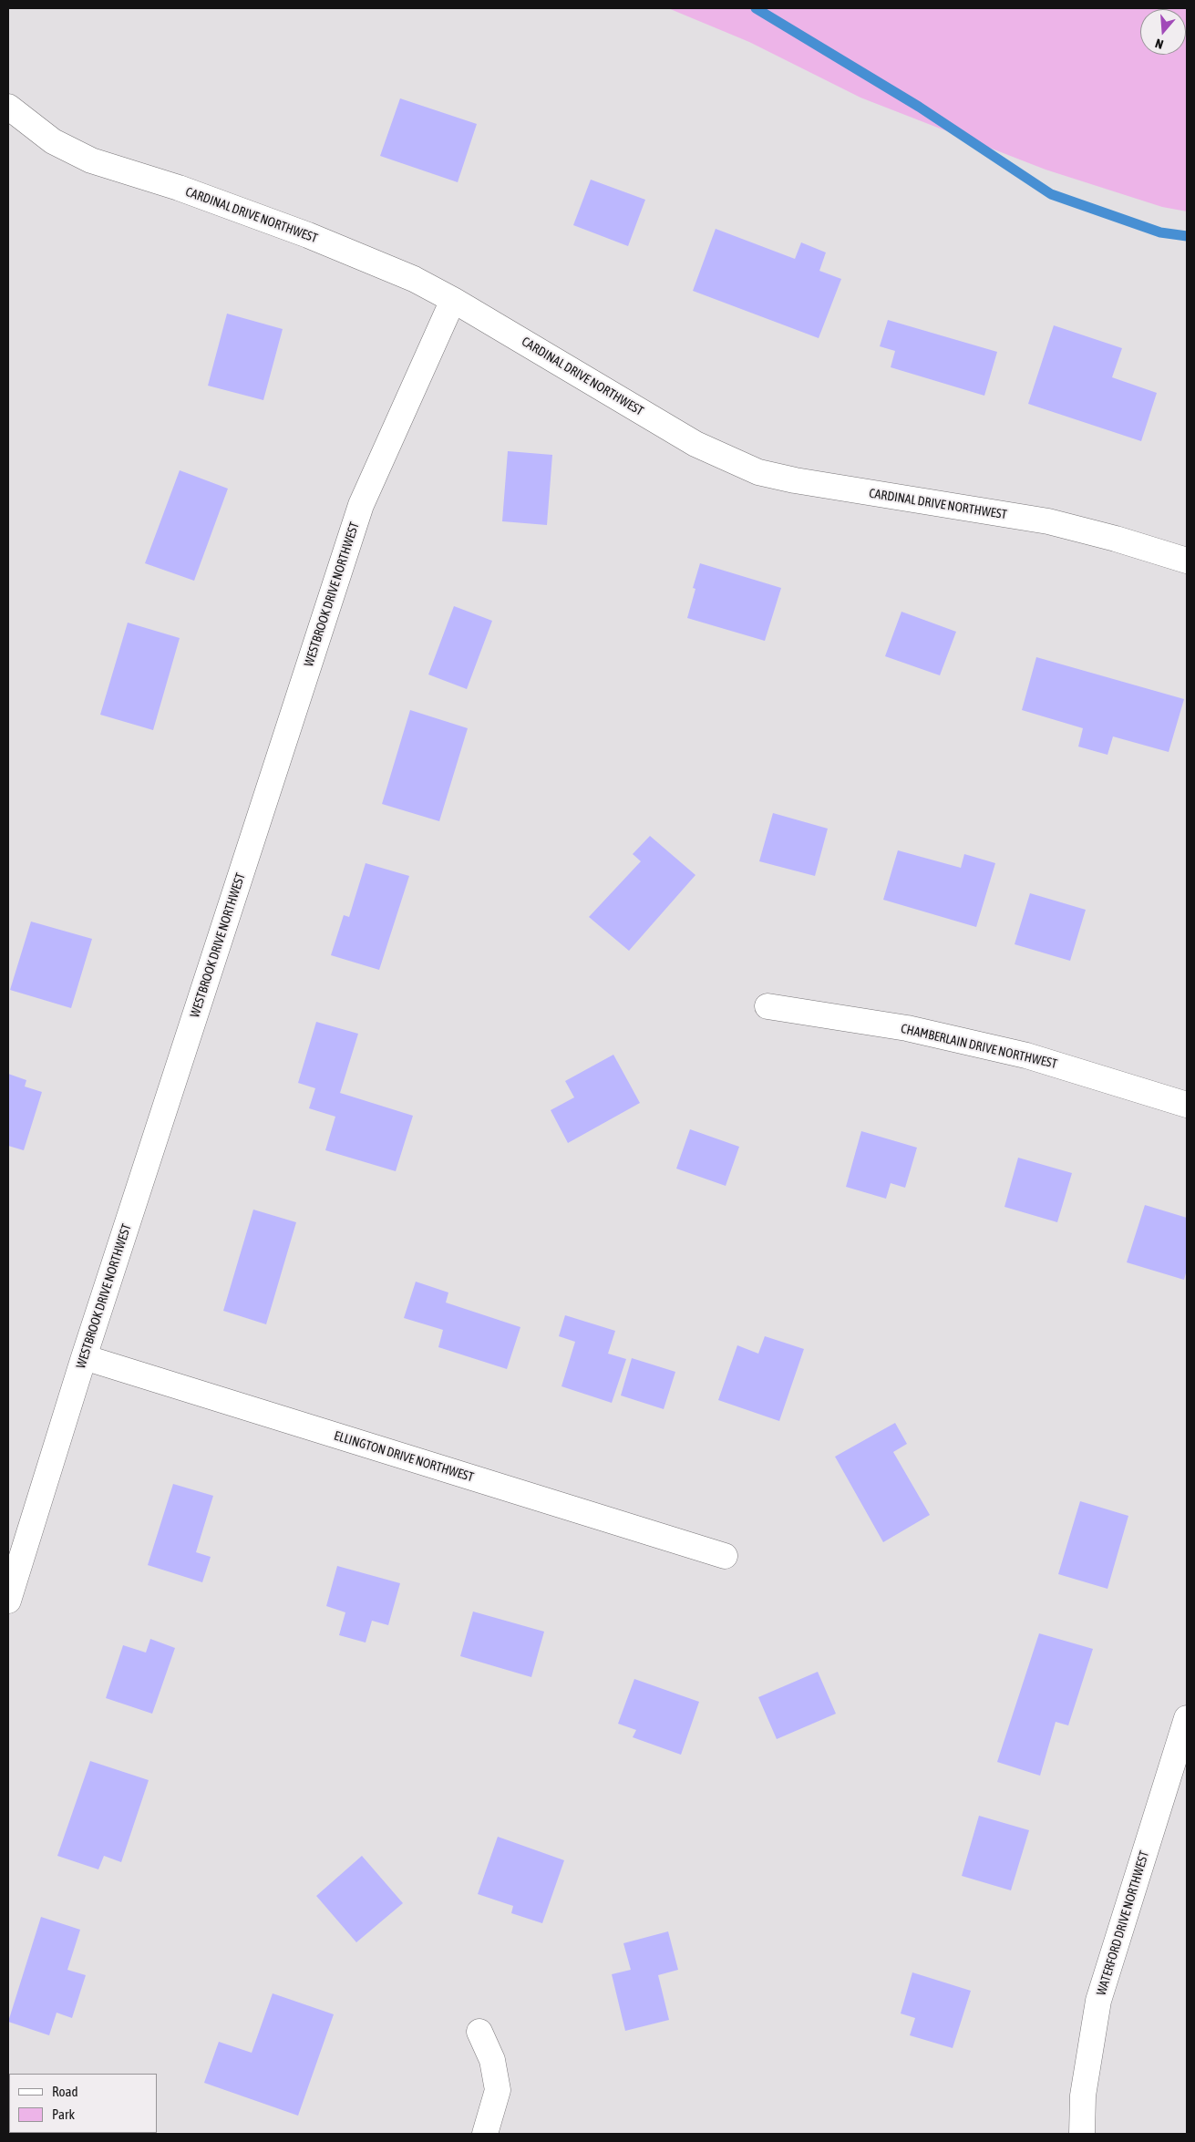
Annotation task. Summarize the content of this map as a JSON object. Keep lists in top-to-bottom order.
{
  "streets": {
    "street": [
      "CARDINAL DRIVE NORTHWEST",
      "WESTBROOK DRIVE NORTHWEST",
      "CHAMBERLAIN DRIVE NORTHWEST",
      "ELLINGTON DRIVE NORTHWEST",
      "WATERFORD DRIVE NORTHWEST"
    ]
  },
  "crossings": [
    ["CARDINAL DRIVE NORTHWEST", "WESTBROOK DRIVE NORTHWEST"],
    ["WESTBROOK DRIVE NORTHWEST", "ELLINGTON DRIVE NORTHWEST"]
  ],
  "legend": ["Road", "Park"],
  "north": "bottom"
}
